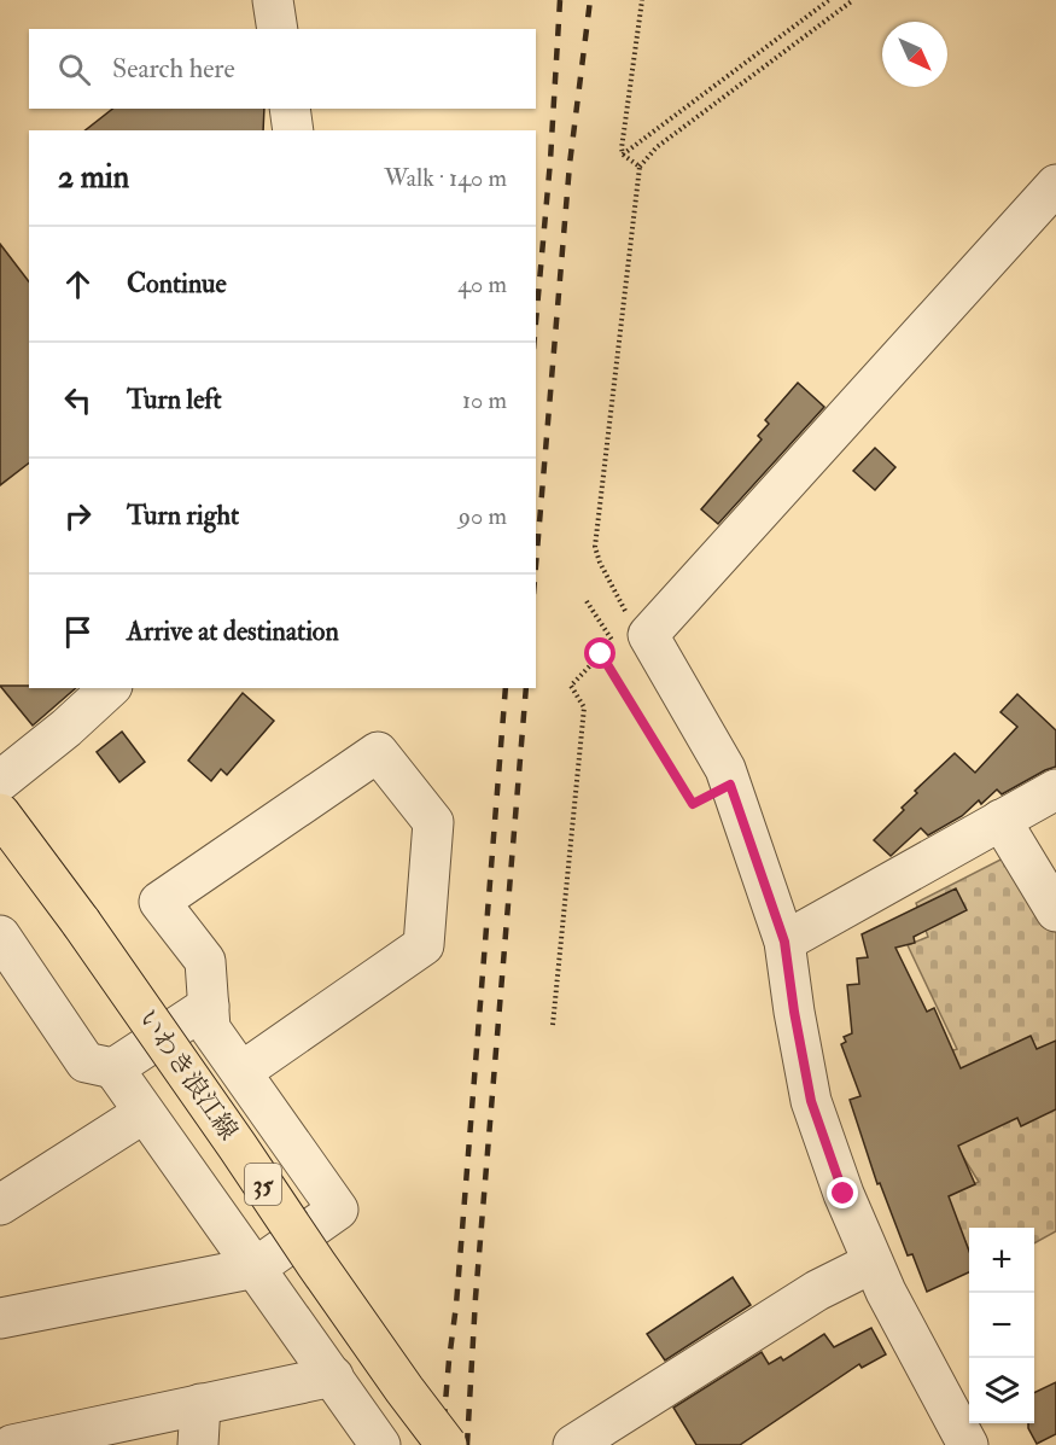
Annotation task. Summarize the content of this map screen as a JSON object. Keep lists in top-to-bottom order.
{
  "streets": {
    "main road": ["いわき浪江線", "35"]
  },
  "north": "bottom right",
  "page": {
    "search": "Search here",
    "heading": ["2 min", "Walk · 140 m"],
    "list": [
      ["Continue", "40 m"],
      ["Turn left", "10 m"],
      ["Turn right", "90 m"],
      "Arrive at destination"
    ],
    "map_buttons": ["+", "−"]
  }
}
